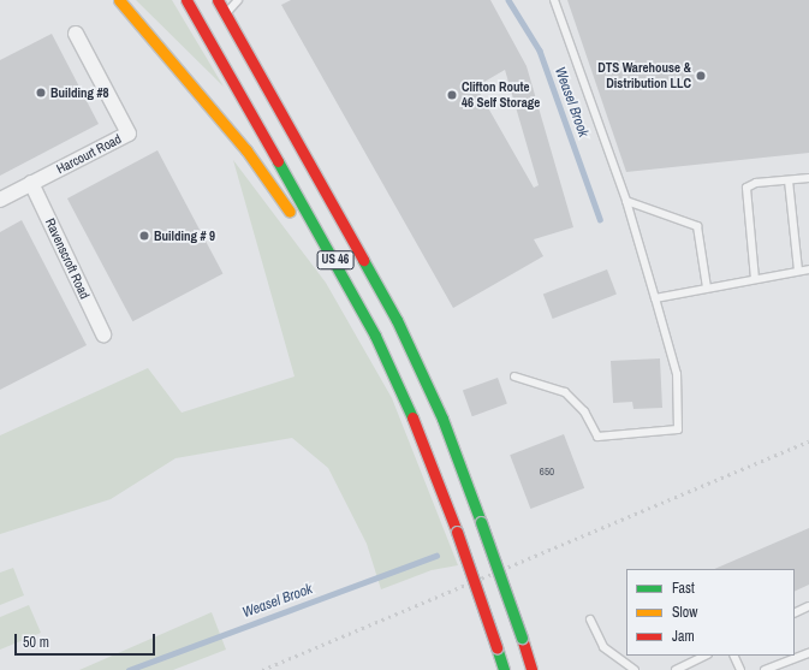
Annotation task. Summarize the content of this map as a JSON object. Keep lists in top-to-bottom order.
{
  "streets": {
    "highway": ["US 46"],
    "street": ["Harcourt Road", "Ravenscroft Road"]
  },
  "crossings": [
    ["Harcourt Road", "Ravenscroft Road"]
  ],
  "water": ["Weasel Brook"],
  "places": [
    "DTS Warehouse & Distribution LLC",
    "Building #8",
    "Clifton Route 46 Self Storage",
    "Building # 9"
  ],
  "house_numbers": ["650"],
  "legend": ["Fast", "Slow", "Jam"],
  "scale_bar": "50 m"
}
